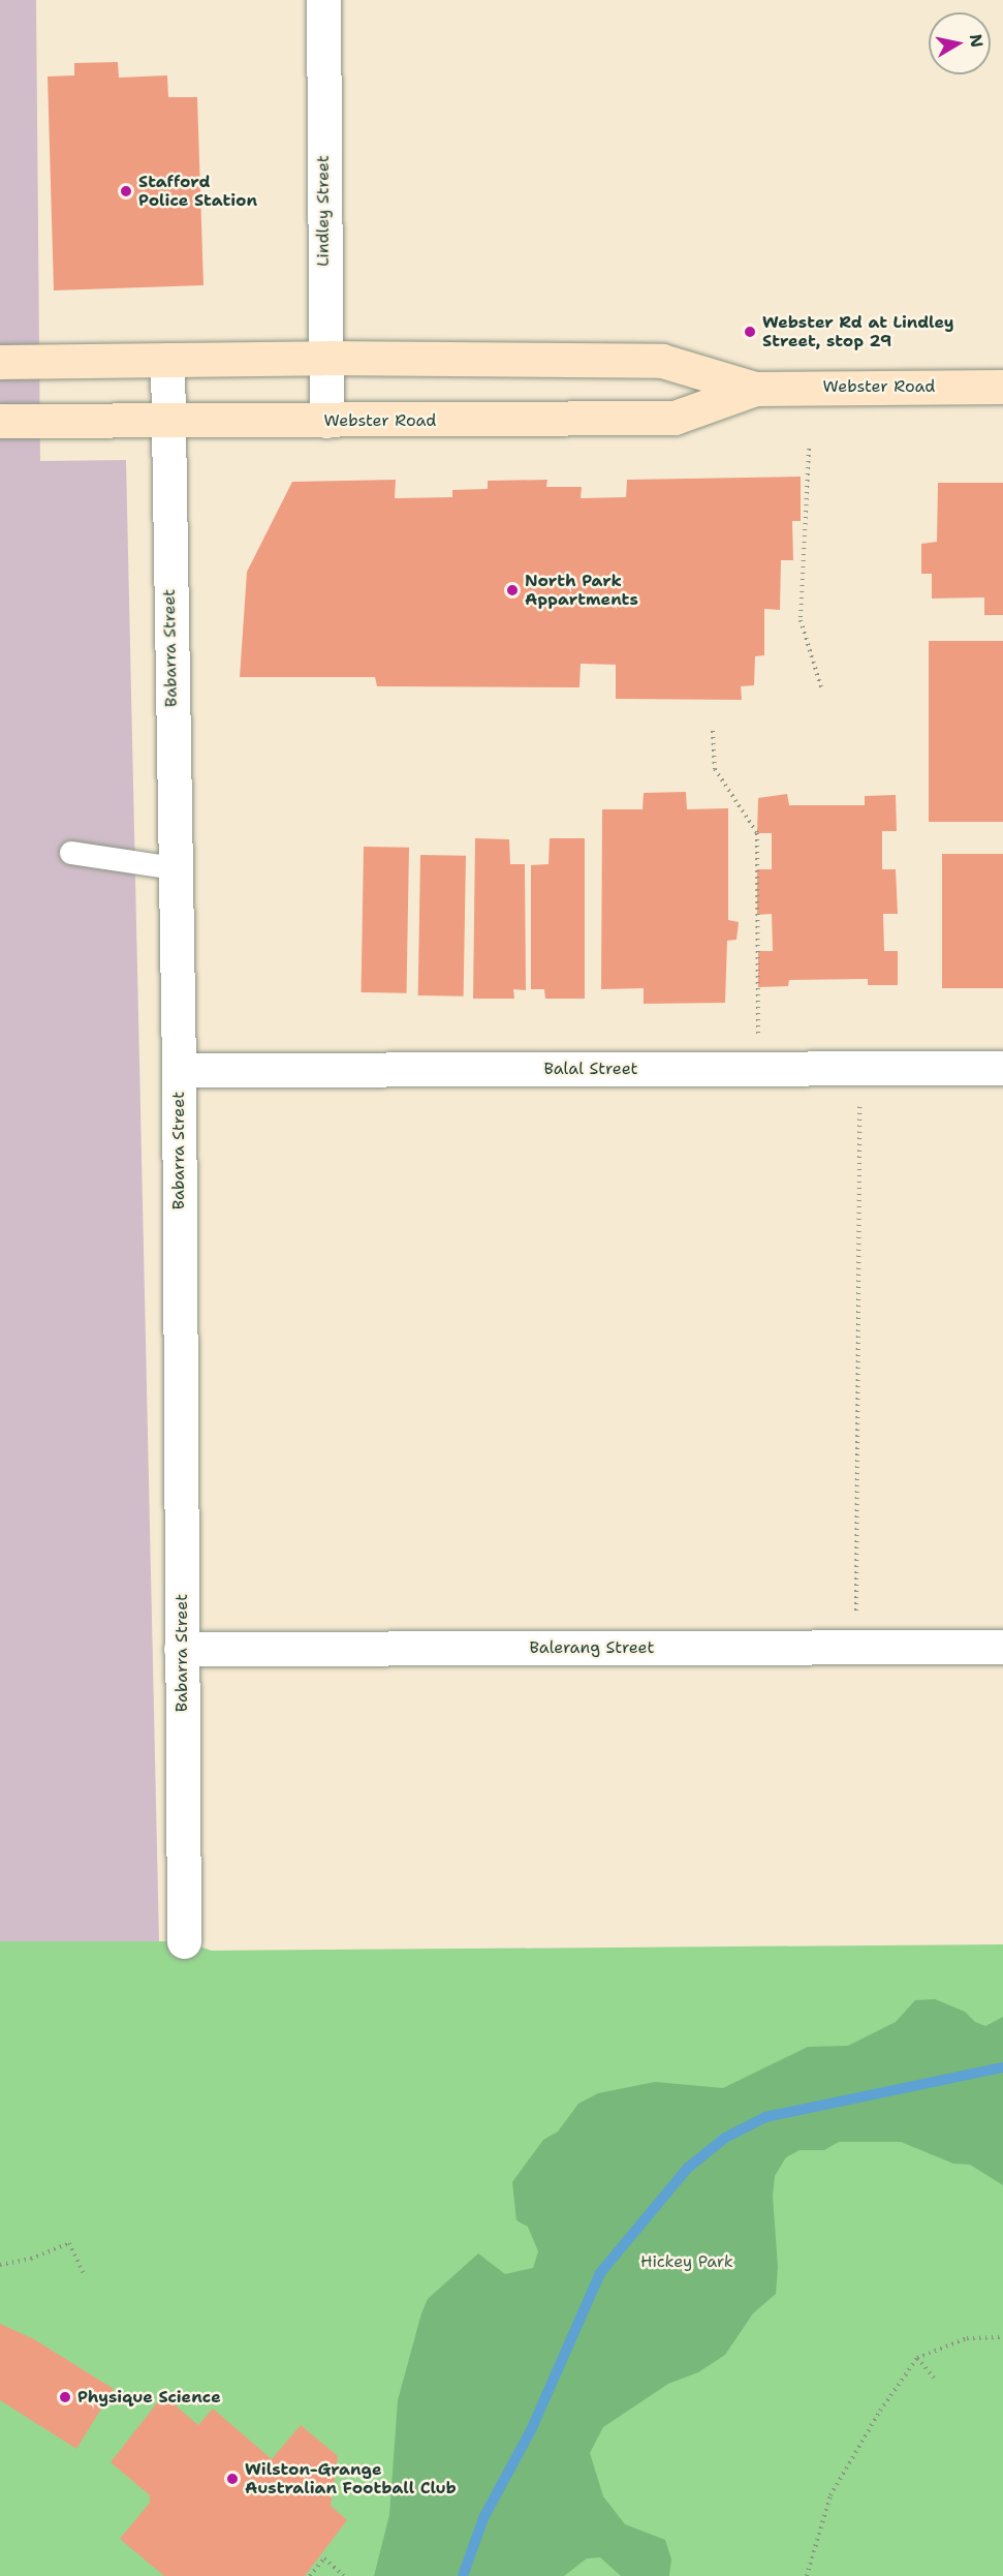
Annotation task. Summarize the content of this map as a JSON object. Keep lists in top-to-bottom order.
{
  "streets": {
    "main road": ["Webster Road"],
    "street": [
      "Lindley Street",
      "Babarra Street",
      "Balal Street",
      "Balerang Street"
    ]
  },
  "crossings": [
    ["Lindley Street", "Webster Road"],
    ["Webster Road", "Babarra Street"],
    ["Babarra Street", "Balal Street"],
    ["Babarra Street", "Balerang Street"]
  ],
  "parks": ["Hickey Park"],
  "places": [
    "Stafford Police Station",
    "Webster Rd at Lindley Street, stop 29",
    "North Park Appartments",
    "Physique Science",
    "Wilston-Grange Australian Football Club"
  ],
  "north": "right"
}
